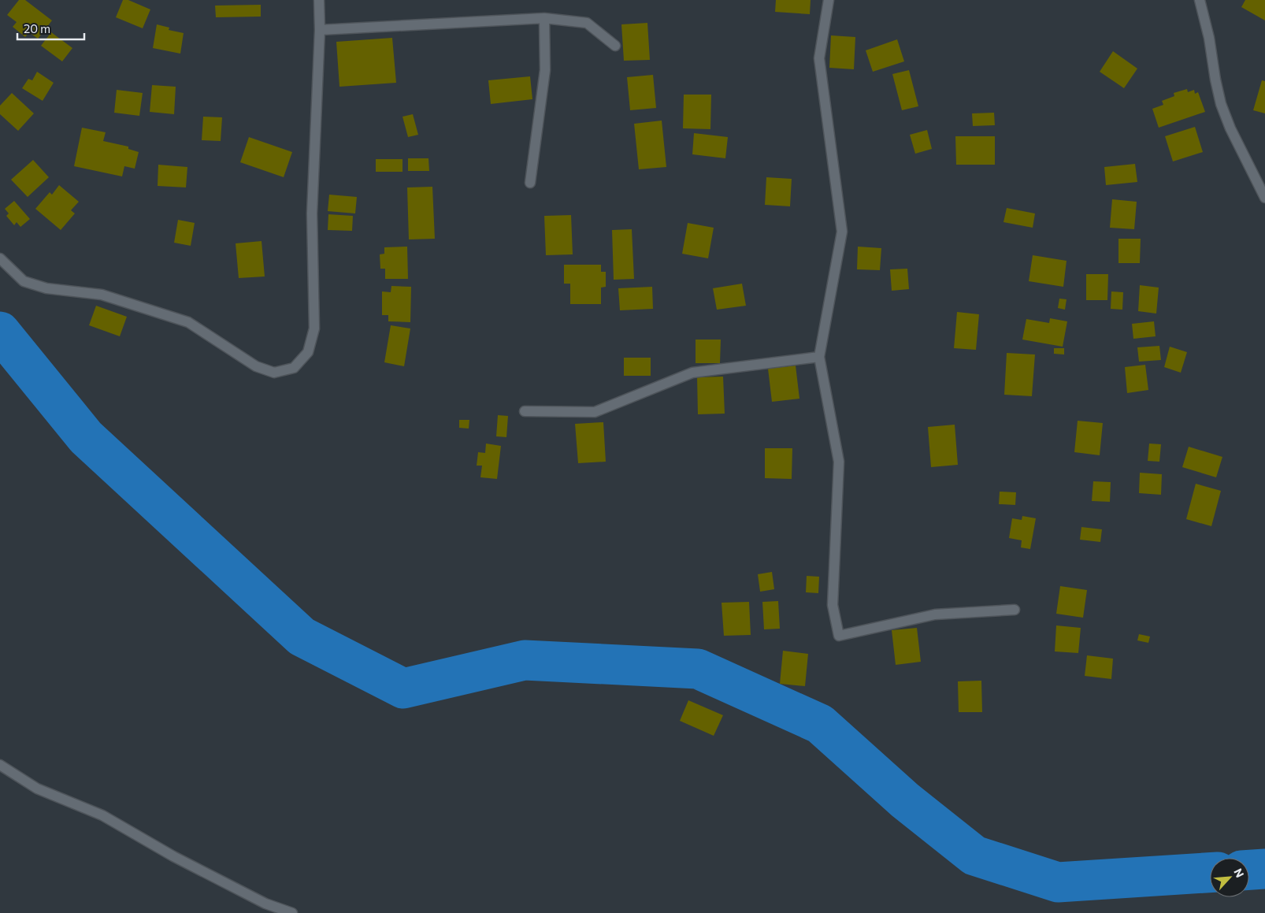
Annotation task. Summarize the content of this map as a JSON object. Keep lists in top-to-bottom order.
{
  "scale_bar": "20 m",
  "north": "top right"
}
